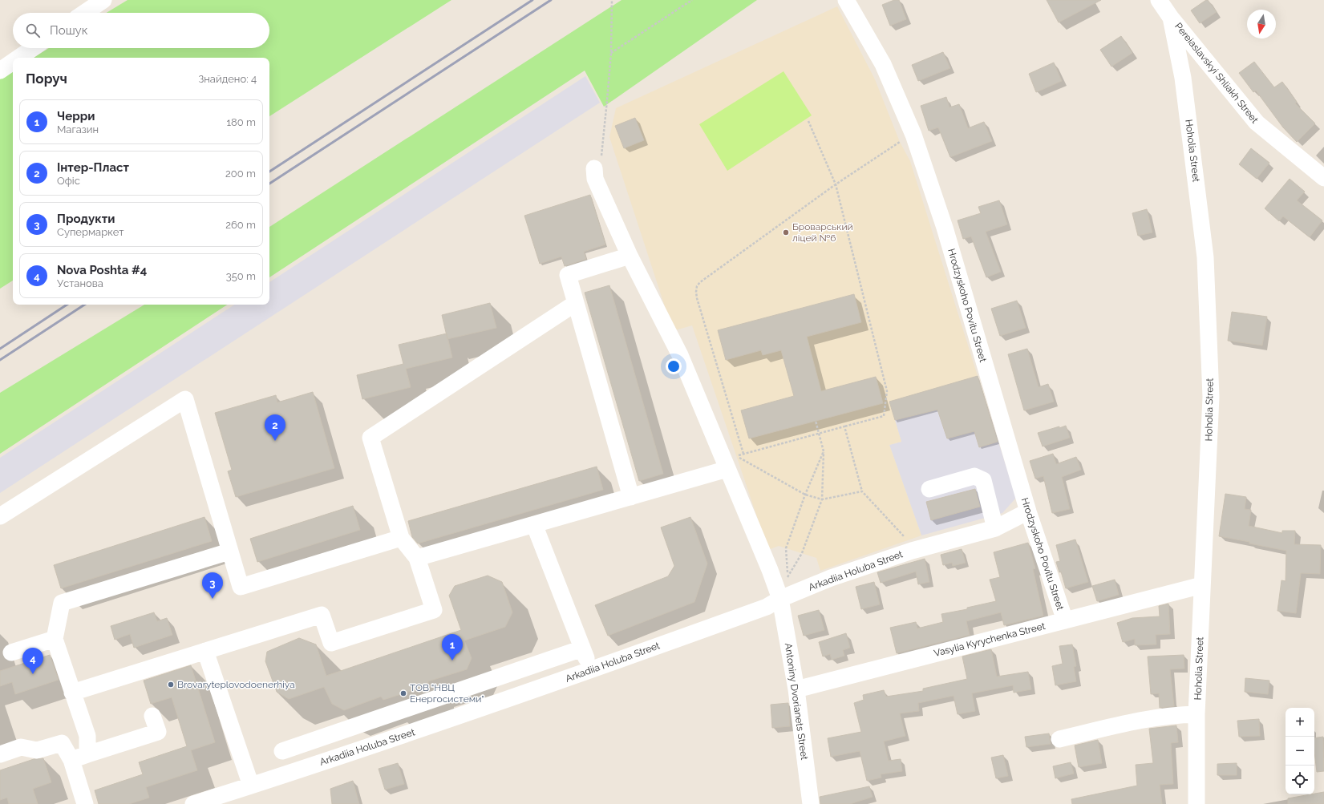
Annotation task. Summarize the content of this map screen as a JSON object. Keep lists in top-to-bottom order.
{
  "streets": {
    "street": [
      "Pereiaslavskyi Shliakh Street",
      "Hoholia Street",
      "Hrodzyskoho Povitu Street",
      "Arkadiia Holuba Street",
      "Vasylia Kyrychenka Street",
      "Antoniny Dvorianets Street"
    ]
  },
  "crossings": [
    ["Pereiaslavskyi Shliakh Street", "Hoholia Street"],
    ["Hoholia Street", "Vasylia Kyrychenka Street"],
    ["Hrodzyskoho Povitu Street", "Arkadiia Holuba Street"],
    ["Hrodzyskoho Povitu Street", "Vasylia Kyrychenka Street"],
    ["Arkadiia Holuba Street", "Antoniny Dvorianets Street"],
    ["Vasylia Kyrychenka Street", "Antoniny Dvorianets Street"]
  ],
  "places": ["Броварський ліцей №6", "Brovaryteplovodoenerhiya", "ТОВ \"НВЦ Енергосистеми\""],
  "north": "bottom",
  "page": {
    "search": "Пошук",
    "heading": ["Поруч", "Знайдено: 4"],
    "list": [
      {
        "mark": "1",
        "name": "Черри",
        "note": "Магазин",
        "value": "180 m"
      },
      {
        "mark": "2",
        "name": "Інтер-Пласт",
        "note": "Офіс",
        "value": "200 m"
      },
      {
        "mark": "3",
        "name": "Продукти",
        "note": "Супермаркет",
        "value": "260 m"
      },
      {
        "mark": "4",
        "name": "Nova Poshta #4",
        "note": "Установа",
        "value": "350 m"
      }
    ],
    "pins": [
      "2",
      "3",
      "1",
      "4"
    ],
    "map_buttons": ["+", "−"]
  }
}
